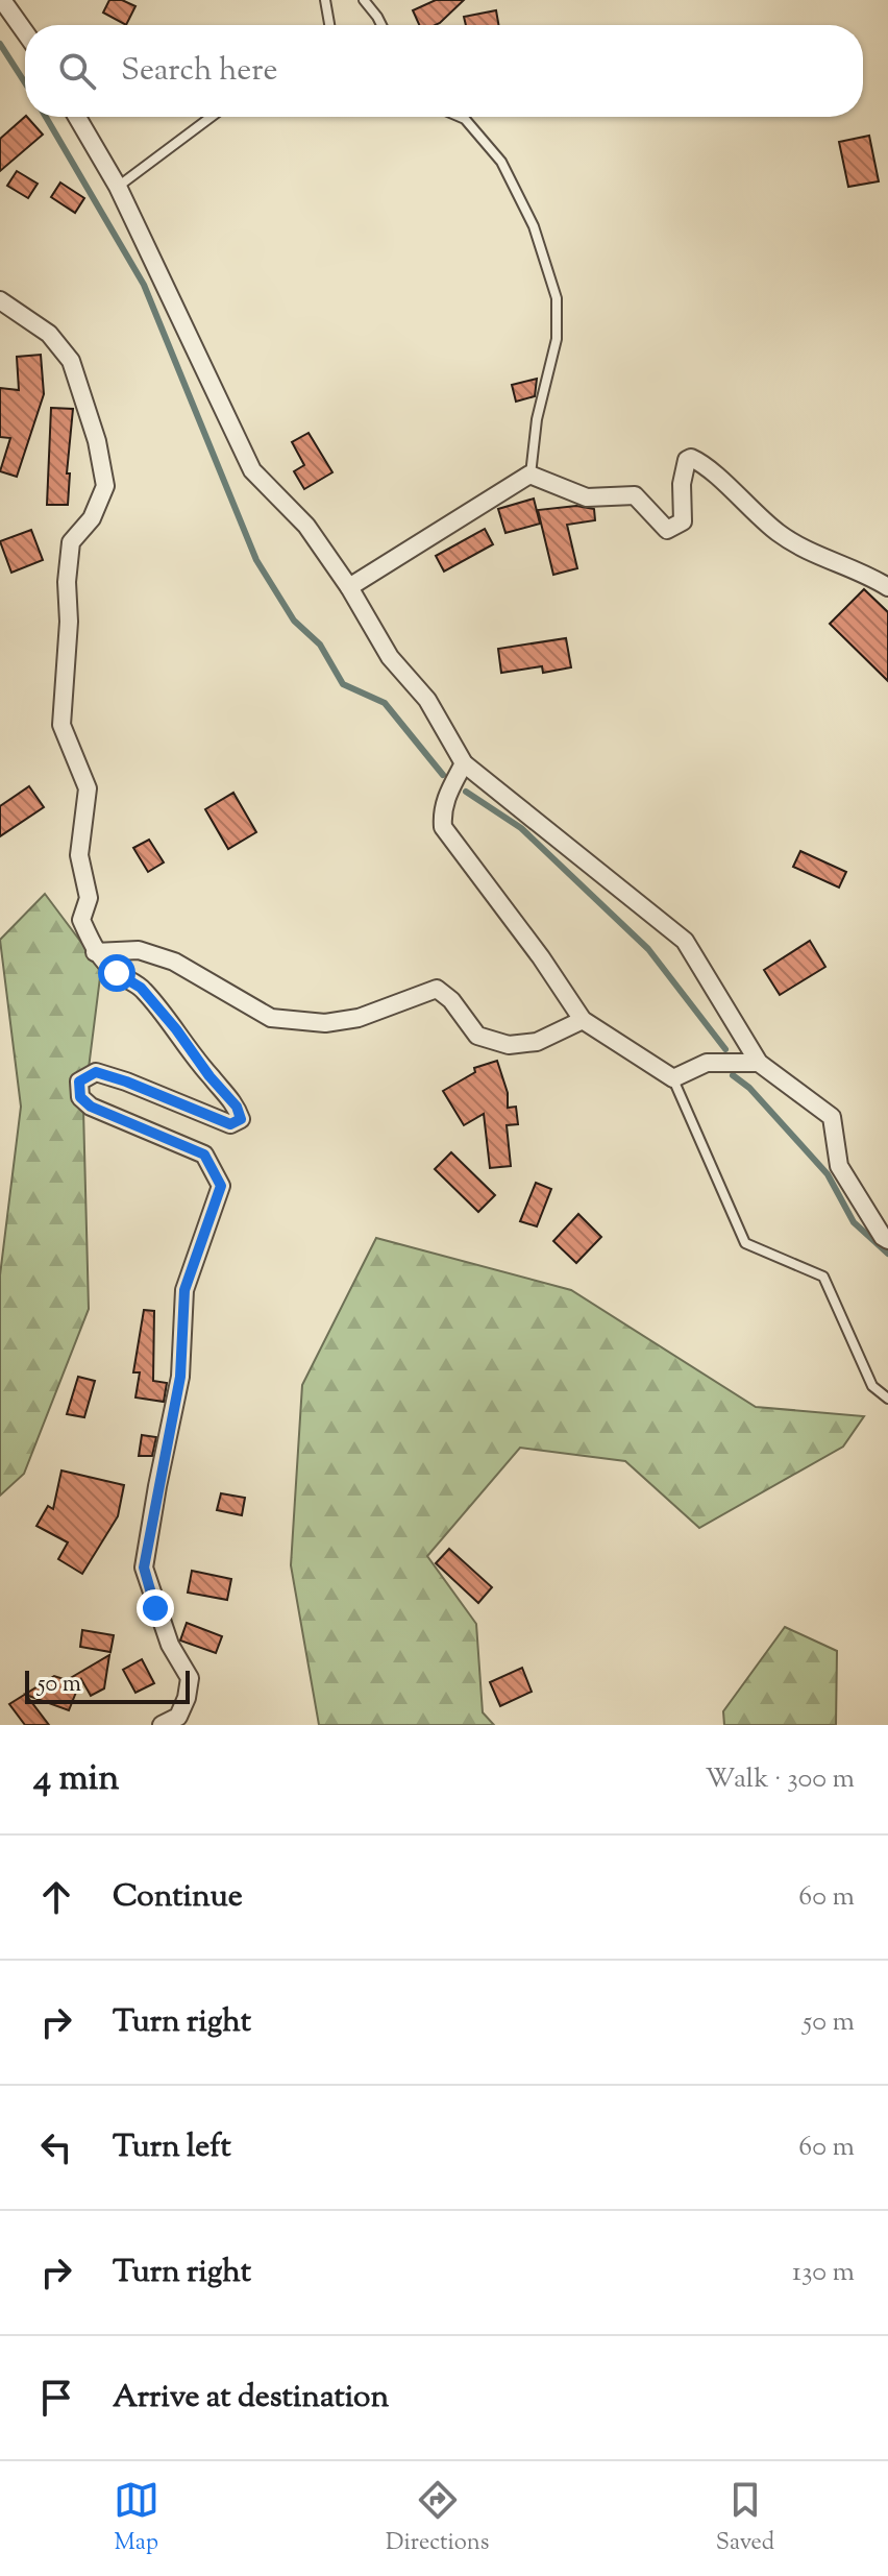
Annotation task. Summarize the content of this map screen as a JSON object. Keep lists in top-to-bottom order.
{
  "scale_bar": "50 m",
  "page": {
    "search": "Search here",
    "scale": "50 m",
    "heading": ["4 min", "Walk · 300 m"],
    "list": [
      ["Continue", "60 m"],
      ["Turn right", "50 m"],
      ["Turn left", "60 m"],
      ["Turn right", "130 m"],
      "Arrive at destination"
    ],
    "nav": ["Map", "Directions", "Saved"]
  }
}
